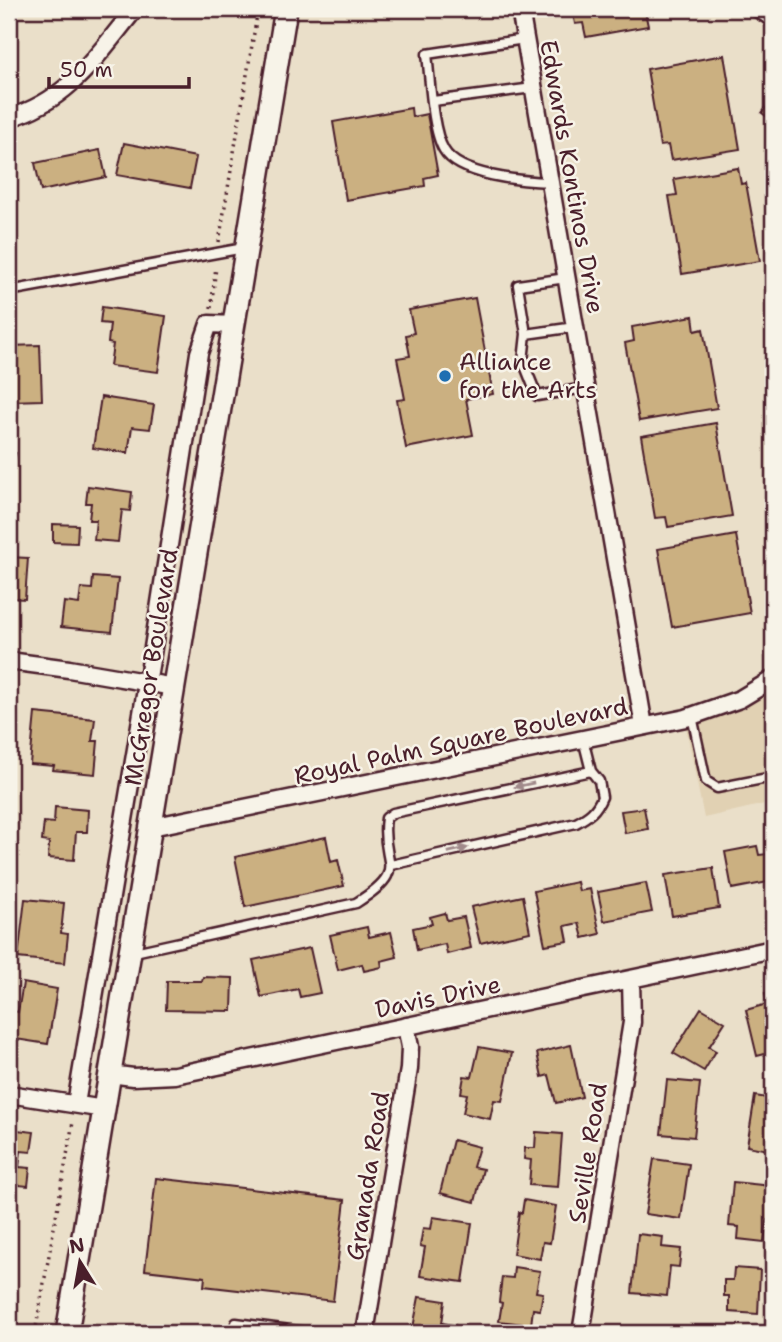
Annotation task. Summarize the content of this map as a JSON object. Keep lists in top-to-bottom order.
{
  "streets": {
    "main road": ["McGregor Boulevard"],
    "street": [
      "Edwards Kontinos Drive",
      "Royal Palm Square Boulevard",
      "Davis Drive",
      "Seville Road",
      "Granada Road"
    ]
  },
  "crossings": [
    ["Edwards Kontinos Drive", "Royal Palm Square Boulevard"],
    ["McGregor Boulevard", "Royal Palm Square Boulevard"],
    ["McGregor Boulevard", "Davis Drive"],
    ["Davis Drive", "Seville Road"],
    ["Davis Drive", "Granada Road"]
  ],
  "places": ["Alliance for the Arts"],
  "scale_bar": "50 m",
  "north": "top"
}
